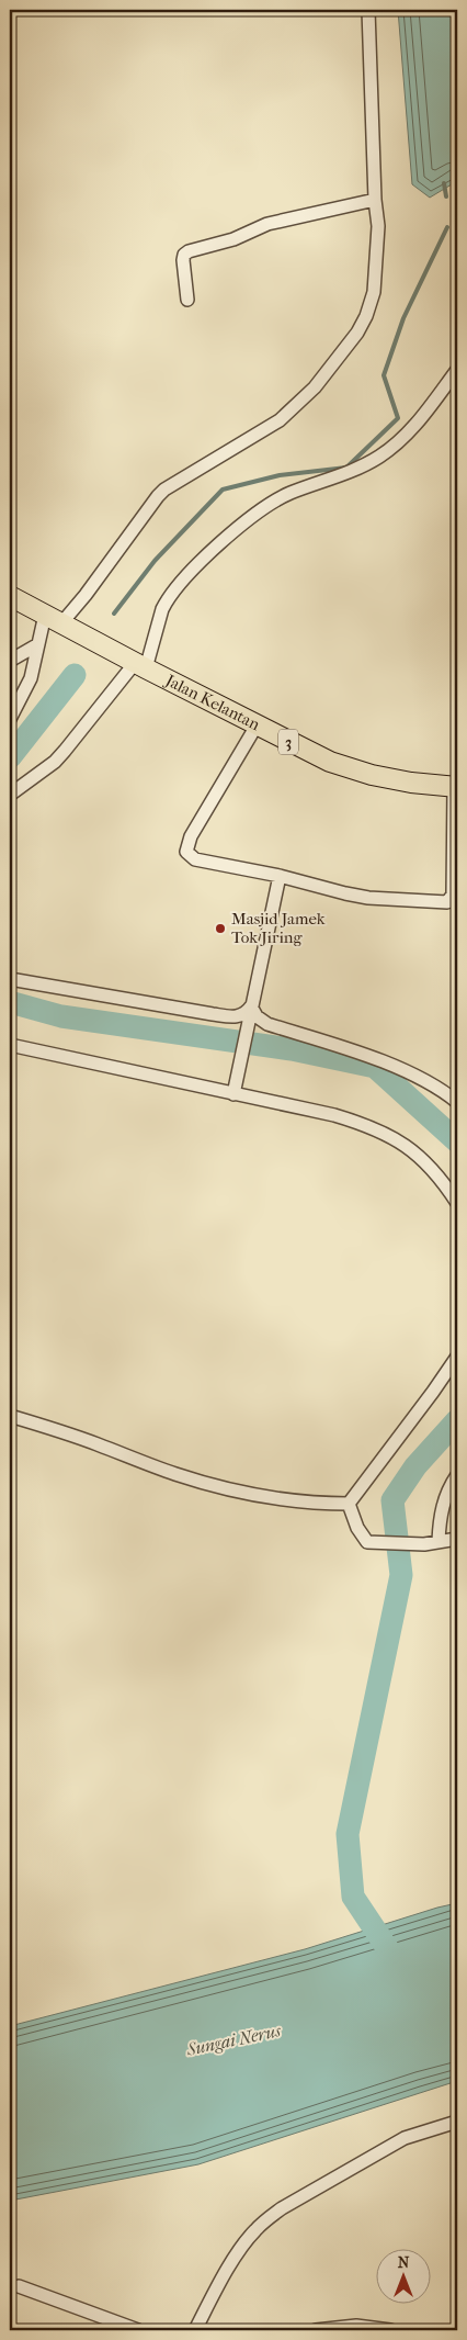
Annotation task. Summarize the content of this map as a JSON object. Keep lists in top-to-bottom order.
{
  "streets": {
    "highway": ["Jalan Kelantan", "3"]
  },
  "water": ["Sungai Nerus"],
  "places": ["Masjid Jamek Tok Jiring"],
  "north": "top"
}
